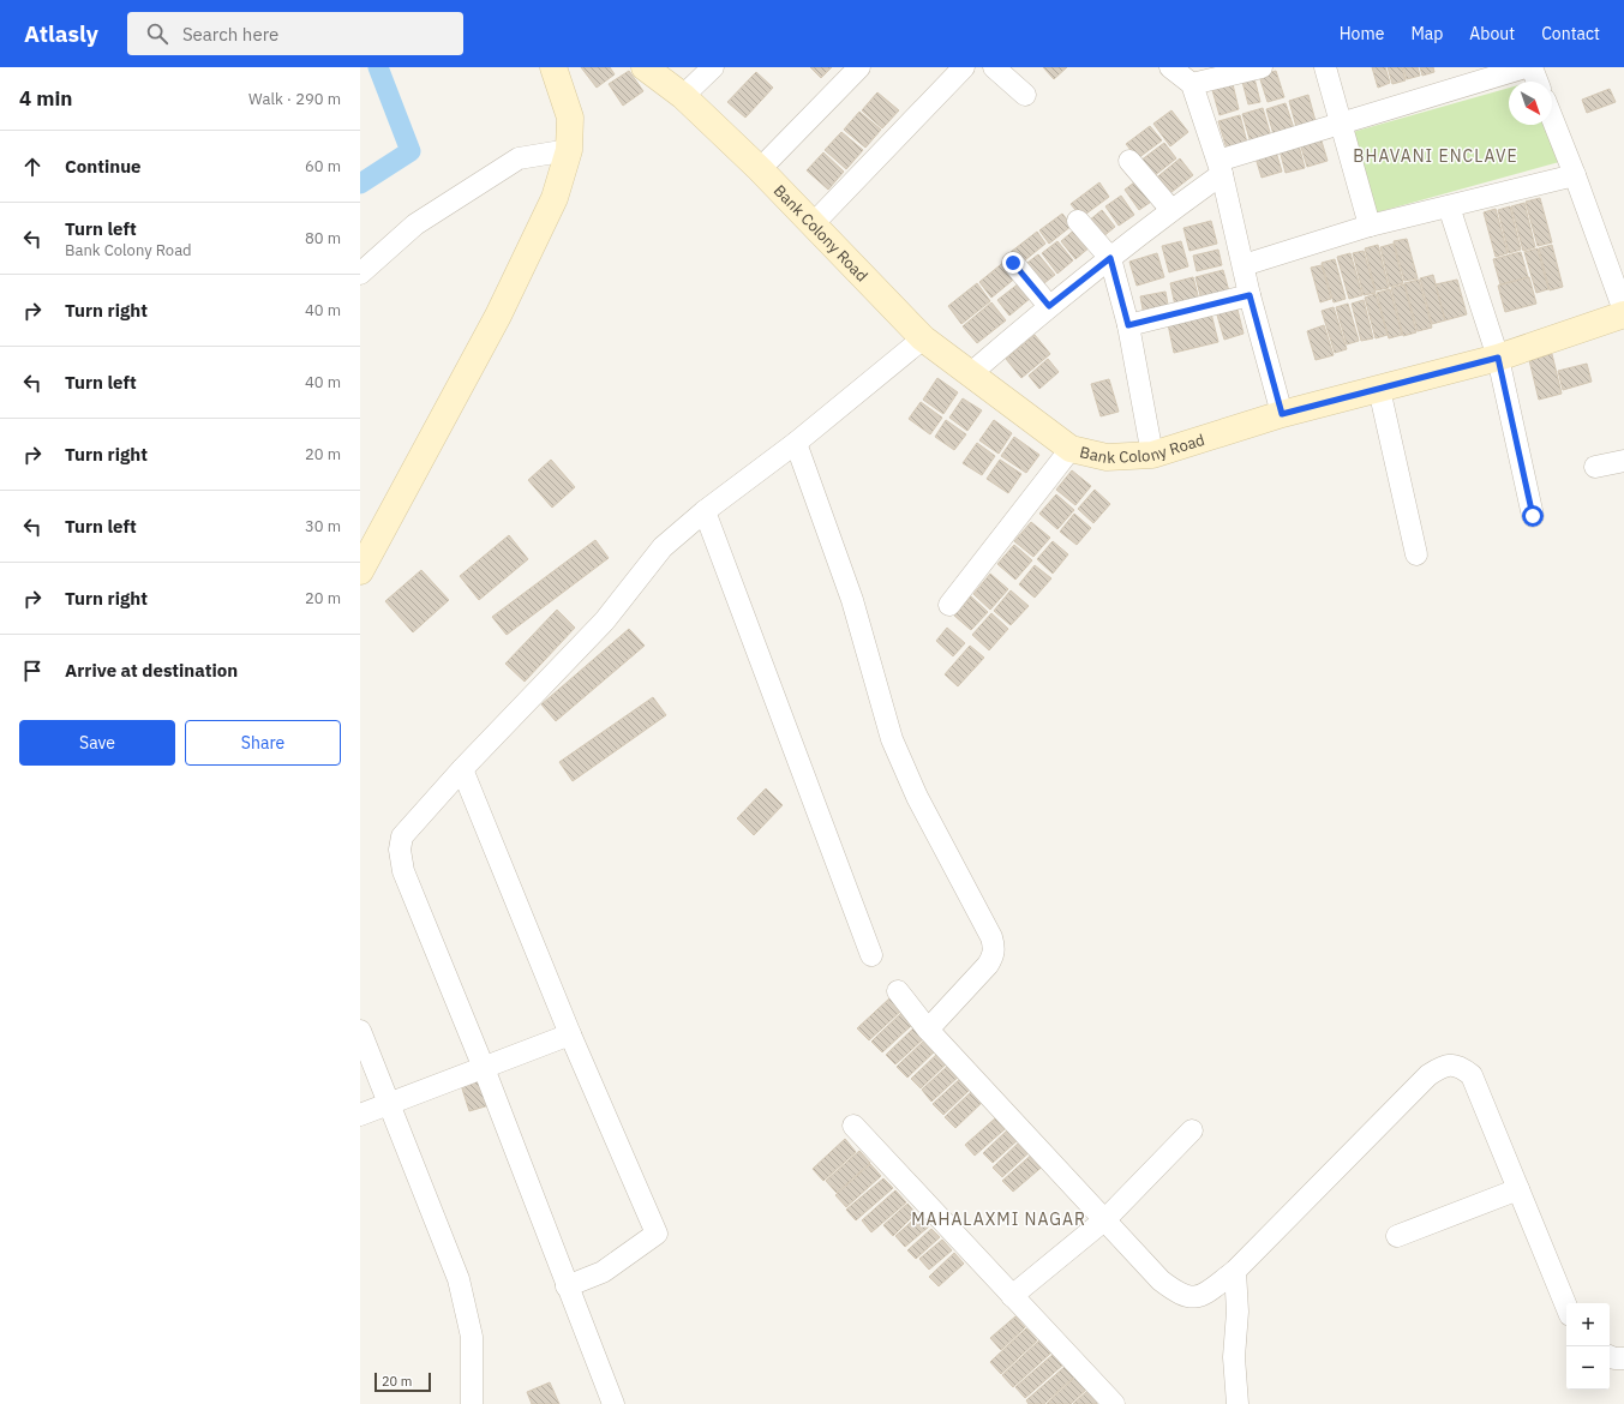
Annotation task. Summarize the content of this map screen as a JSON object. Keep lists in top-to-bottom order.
{
  "streets": {
    "street": ["Bank Colony Road"]
  },
  "districts": ["BHAVANI ENCLAVE", "MAHALAXMI NAGAR"],
  "scale_bar": "20 m",
  "north": "bottom right",
  "page": {
    "header": "Atlasly",
    "search": "Search here",
    "nav": [
      "Home",
      "Map",
      "About",
      "Contact"
    ],
    "heading": ["4 min", "Walk · 290 m"],
    "list": [
      ["Continue", "60 m"],
      ["Turn left", "Bank Colony Road", "80 m"],
      ["Turn right", "40 m"],
      ["Turn left", "40 m"],
      ["Turn right", "20 m"],
      ["Turn left", "30 m"],
      ["Turn right", "20 m"],
      "Arrive at destination"
    ],
    "buttons": ["Save", "Share"],
    "map_buttons": ["+", "−"],
    "scale": "20 m"
  }
}
